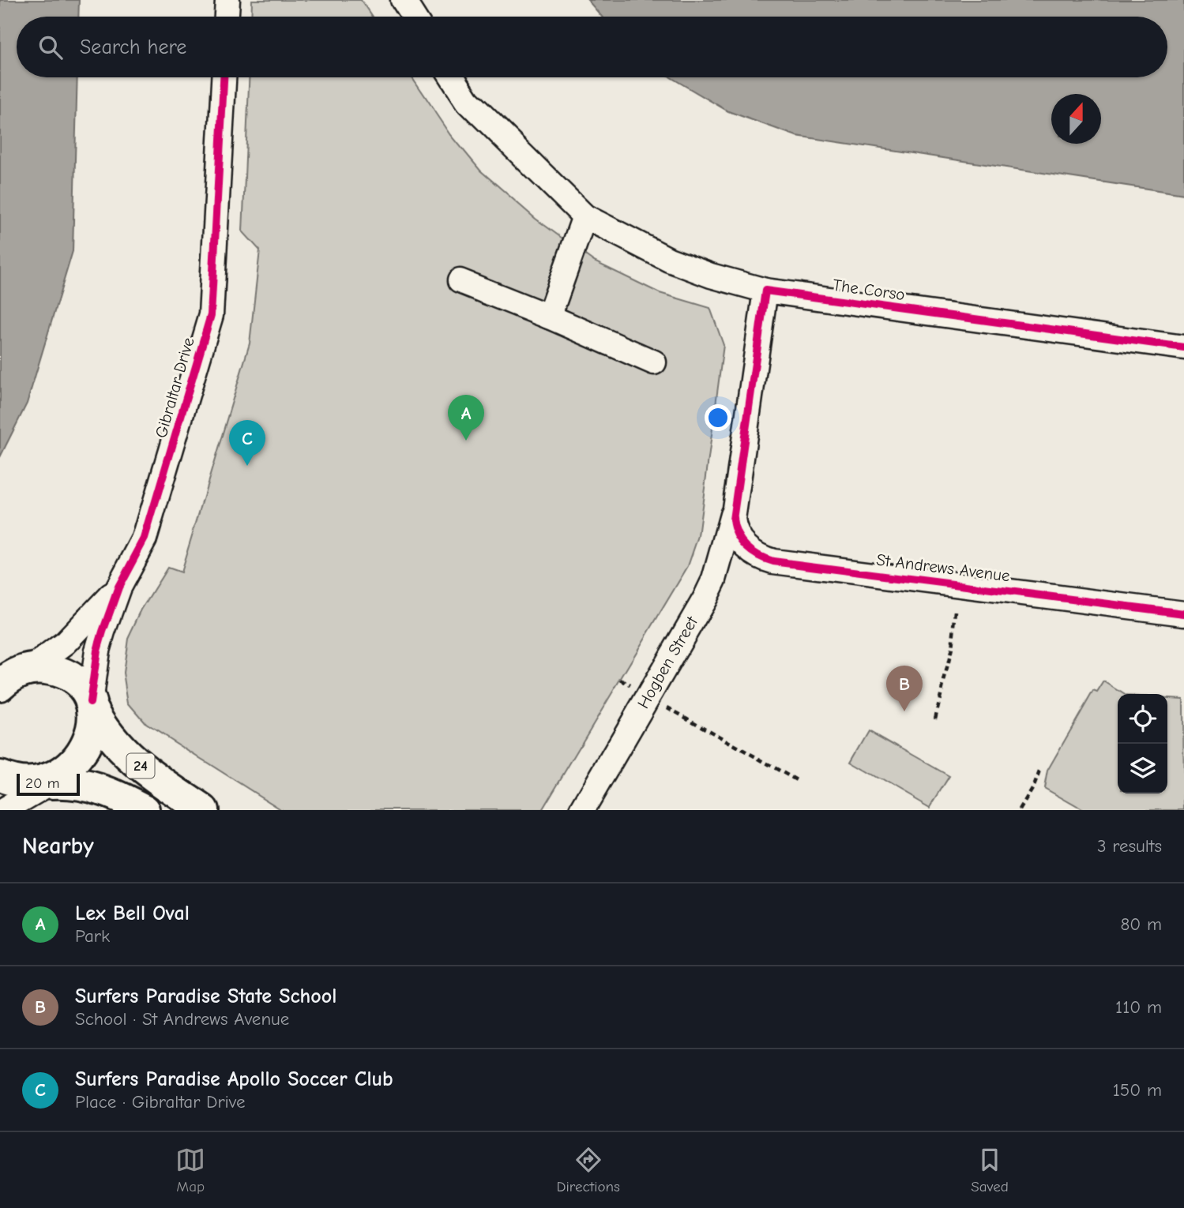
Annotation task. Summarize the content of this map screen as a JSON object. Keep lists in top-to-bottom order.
{
  "streets": {
    "main road": ["24"],
    "street": [
      "The Corso",
      "Gibraltar Drive",
      "St Andrews Avenue",
      "Hogben Street"
    ]
  },
  "crossings": [
    ["Gibraltar Drive", "24"],
    ["St Andrews Avenue", "Hogben Street"]
  ],
  "scale_bar": "20 m",
  "north": "top",
  "page": {
    "search": "Search here",
    "pins": ["A", "C", "B"],
    "scale": "20 m",
    "heading": ["Nearby", "3 results"],
    "list": [
      {
        "mark": "A",
        "name": "Lex Bell Oval",
        "note": "Park",
        "value": "80 m"
      },
      {
        "mark": "B",
        "name": "Surfers Paradise State School",
        "note": "School · St Andrews Avenue",
        "value": "110 m"
      },
      {
        "mark": "C",
        "name": "Surfers Paradise Apollo Soccer Club",
        "note": "Place · Gibraltar Drive",
        "value": "150 m"
      }
    ],
    "nav": ["Map", "Directions", "Saved"]
  }
}
